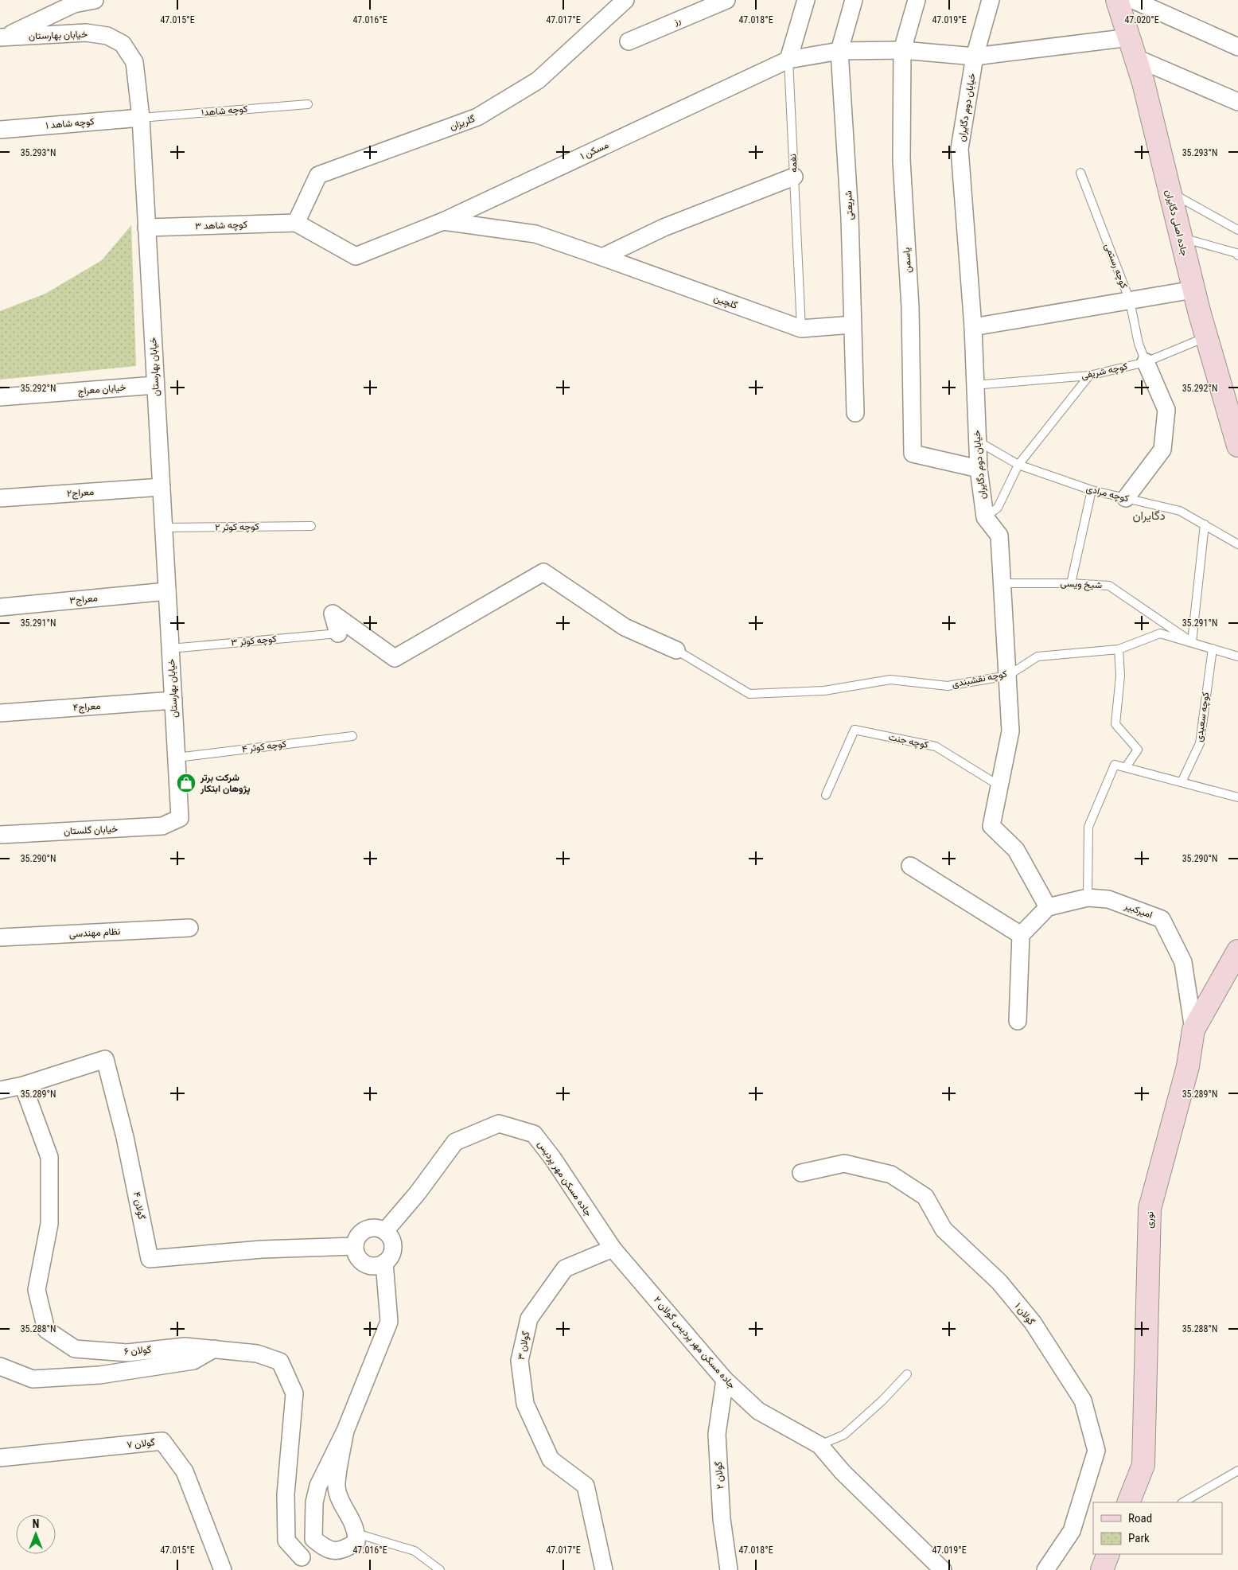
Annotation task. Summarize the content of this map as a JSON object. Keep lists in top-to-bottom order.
{
  "streets": {
    "street": [
      "رز",
      "خیابان بهارستان",
      "خیابان دوم دگایران",
      "گلریزان",
      "کوچه شاهد ۱",
      "مسکن ۱",
      "نغمه",
      "شریعتی",
      "جاده اصلی دگایران",
      "کوچه شاهد ۳",
      "یاسمن",
      "گلچین",
      "خیابان معراج",
      "معراج۲",
      "معراج۳",
      "معراج۴",
      "خیابان گلستان",
      "امیرکبیر",
      "نظام مهندسی",
      "جاده مسکن مهر پردیس",
      "گولان ۴",
      "نوری",
      "گولان ۱",
      "جاده مسکن مهر پردیس گولان ۲",
      "گولان ۳",
      "گولان ۶",
      "گولان ۷",
      "گولان ۲"
    ],
    "lane": [
      "کوچه شاهد۱",
      "کوچه رستمی",
      "کوچه شریفی",
      "کوچه مرادی",
      "کوچه کوثر ۲",
      "شیخ ویسی",
      "کوچه کوثر ۳",
      "کوچه نقشبندی",
      "کوچه سعیدی",
      "کوچه جنت",
      "کوچه کوثر ۴"
    ]
  },
  "crossings": [
    ["خیابان بهارستان", "کوچه شاهد۱"],
    ["خیابان بهارستان", "کوچه شاهد ۱"],
    ["خیابان بهارستان", "کوچه شاهد ۳"],
    ["خیابان بهارستان", "خیابان معراج"],
    ["خیابان بهارستان", "معراج۲"],
    ["خیابان بهارستان", "کوچه کوثر ۲"],
    ["خیابان بهارستان", "معراج۳"],
    ["خیابان بهارستان", "کوچه کوثر ۳"],
    ["خیابان بهارستان", "معراج۴"],
    ["خیابان بهارستان", "کوچه کوثر ۴"],
    ["خیابان بهارستان", "خیابان گلستان"],
    ["خیابان دوم دگایران", "مسکن ۱"],
    ["خیابان دوم دگایران", "یاسمن"],
    ["خیابان دوم دگایران", "کوچه شریفی"],
    ["خیابان دوم دگایران", "کوچه مرادی"],
    ["کوچه شاهد۱", "کوچه شاهد ۱"],
    ["گلریزان", "مسکن ۱"],
    ["گلریزان", "کوچه شاهد ۳"],
    ["مسکن ۱", "نغمه"],
    ["مسکن ۱", "شریعتی"],
    ["مسکن ۱", "جاده اصلی دگایران"],
    ["مسکن ۱", "کوچه شاهد ۳"],
    ["مسکن ۱", "یاسمن"],
    ["مسکن ۱", "گلچین"],
    ["نغمه", "گلچین"],
    ["شریعتی", "گلچین"],
    ["جاده اصلی دگایران", "کوچه شریفی"],
    ["کوچه رستمی", "کوچه شریفی"],
    ["شیخ ویسی", "کوچه نقشبندی"],
    ["کوچه نقشبندی", "کوچه سعیدی"],
    ["امیرکبیر", "نوری"],
    ["جاده مسکن مهر پردیس", "گولان ۴"],
    ["جاده مسکن مهر پردیس", "جاده مسکن مهر پردیس گولان ۲"],
    ["جاده مسکن مهر پردیس", "گولان ۳"],
    ["گولان ۴", "گولان ۶"],
    ["جاده مسکن مهر پردیس گولان ۲", "گولان ۳"],
    ["جاده مسکن مهر پردیس گولان ۲", "گولان ۲"]
  ],
  "districts": ["دگایران"],
  "places": {
    "shop": ["شرکت برتر پژوهان ابتکار"]
  },
  "legend": ["Road", "Park"],
  "north": "top",
  "coordinates": [
    "47.015°E",
    "47.016°E",
    "47.017°E",
    "47.018°E",
    "47.019°E",
    "47.020°E",
    "35.293°N",
    "35.292°N",
    "35.291°N",
    "35.290°N",
    "35.289°N",
    "35.288°N"
  ]
}
